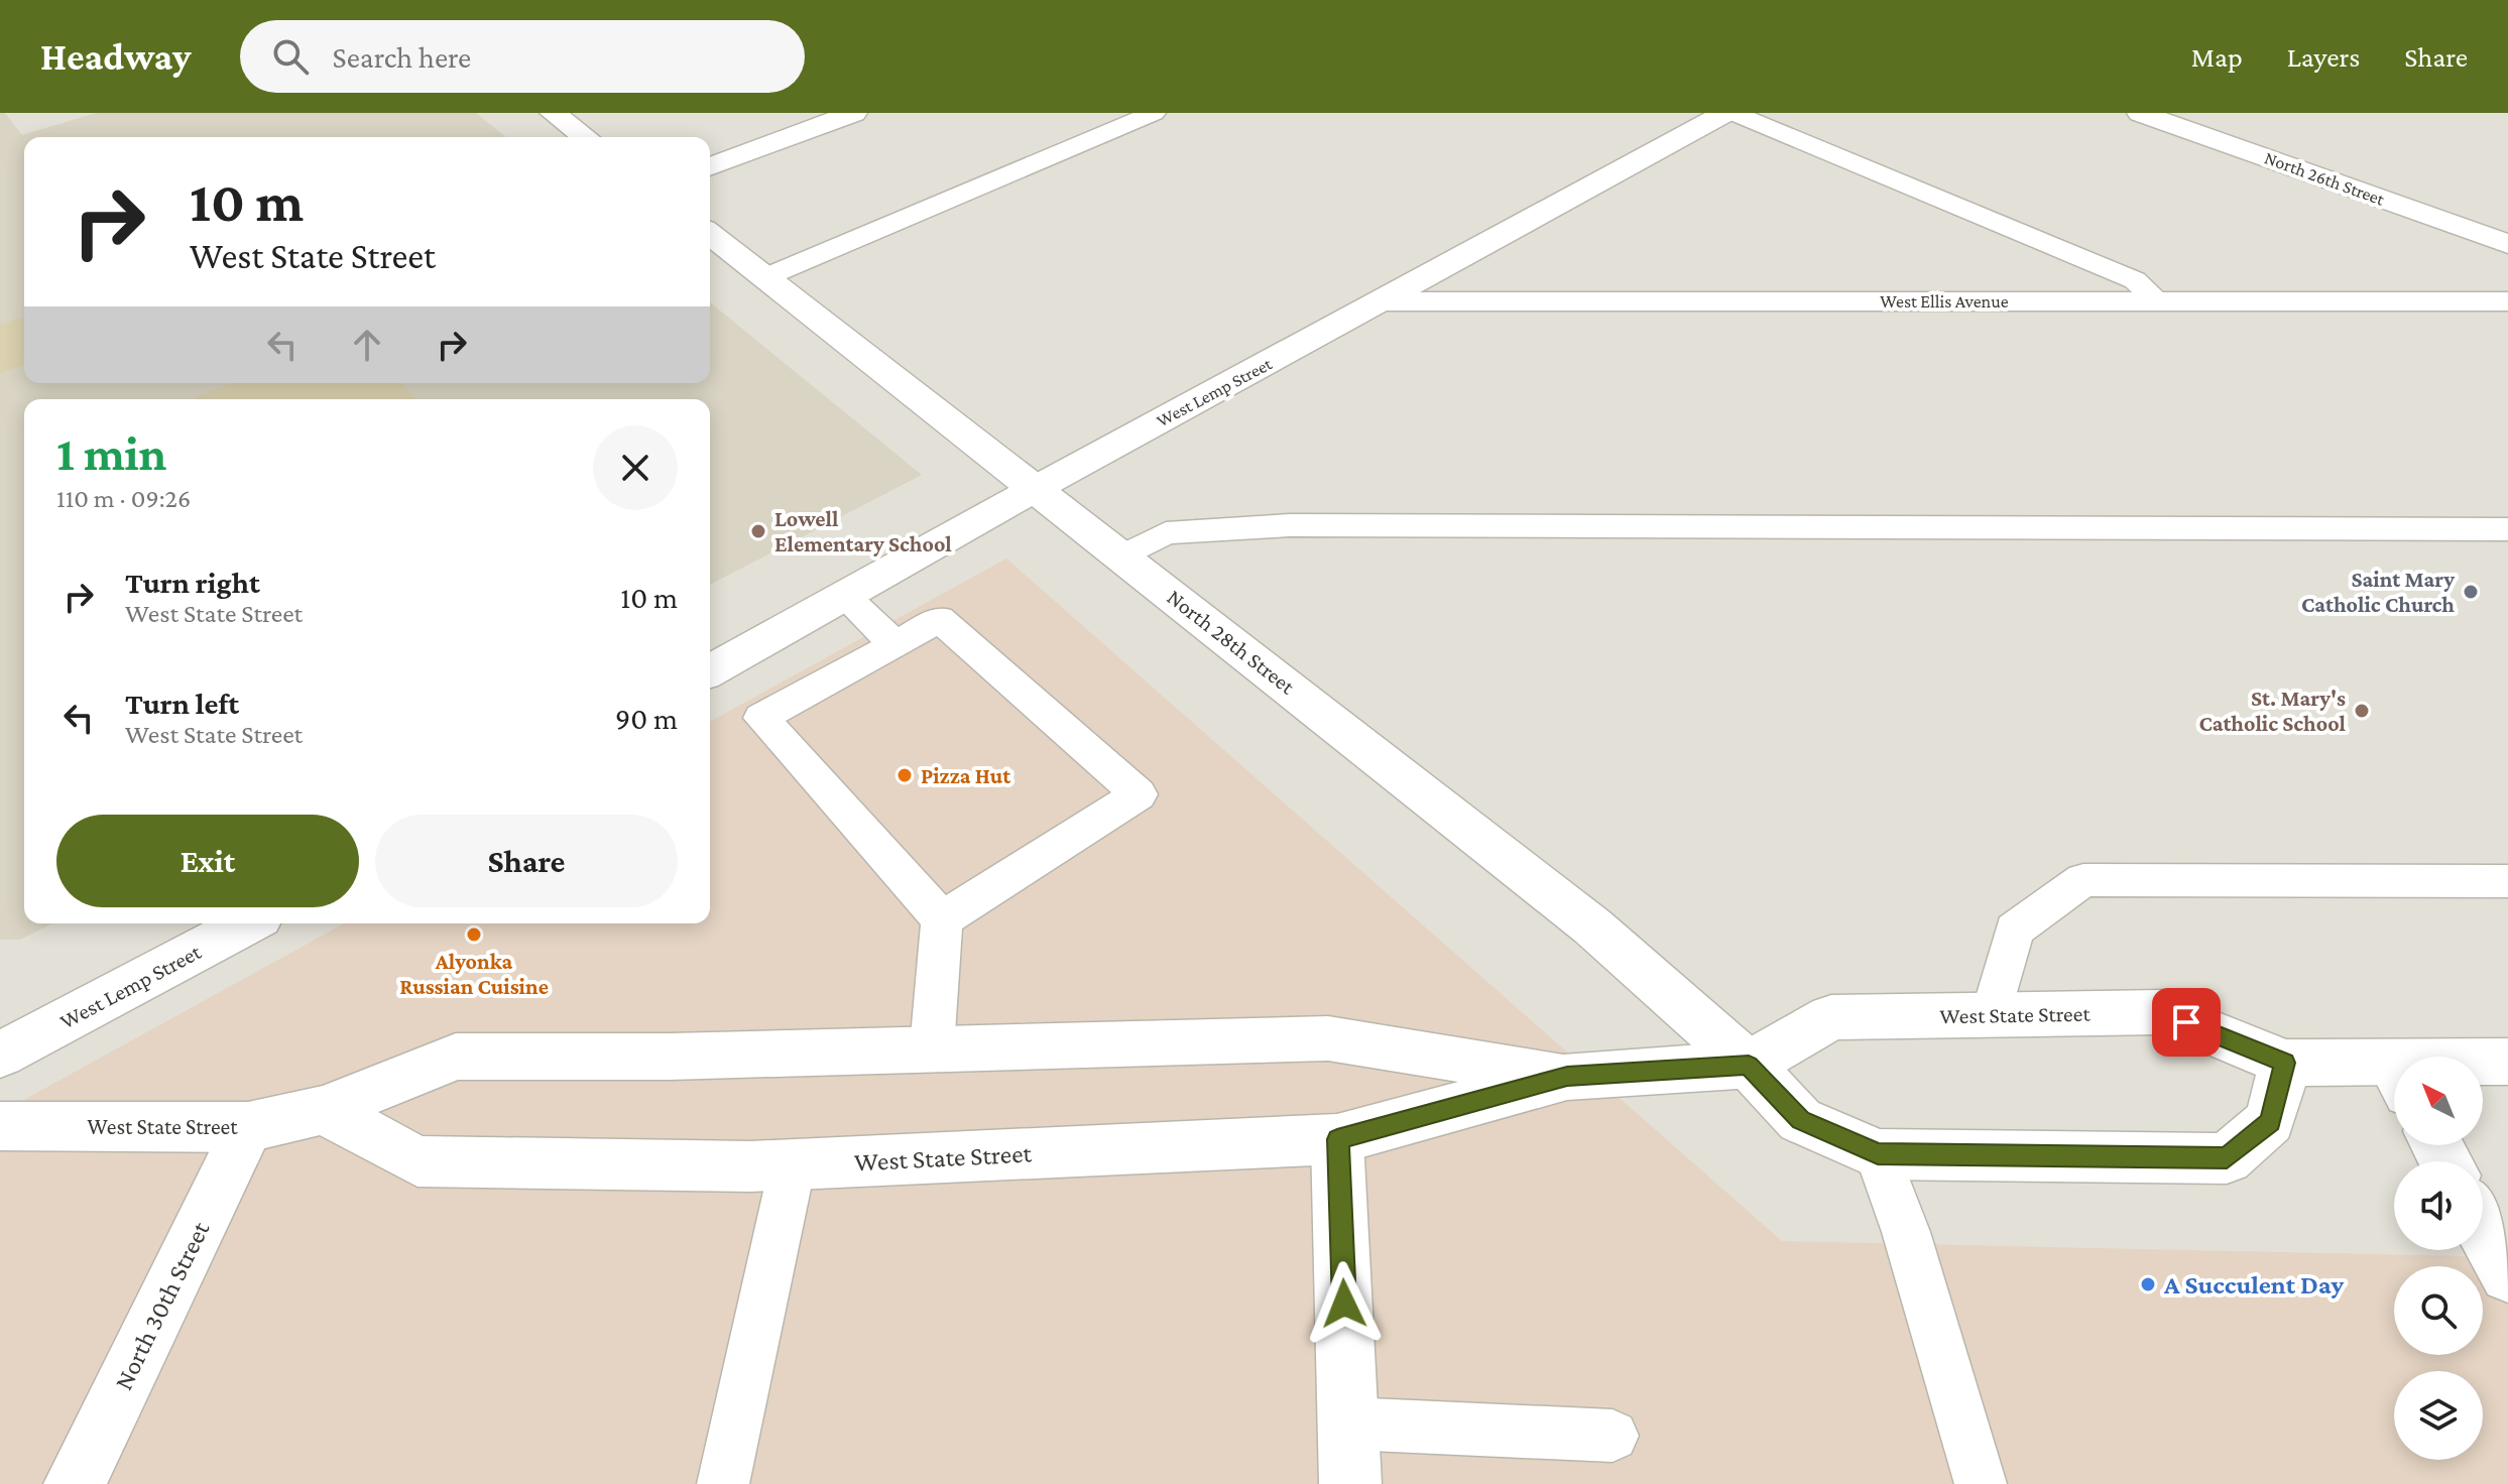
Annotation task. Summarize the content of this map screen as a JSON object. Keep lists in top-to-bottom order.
{
  "streets": {
    "street": [
      "North 26th Street",
      "West Ellis Avenue",
      "West Lemp Street",
      "North 28th Street",
      "West State Street",
      "North 30th Street"
    ]
  },
  "crossings": [
    ["West Ellis Avenue", "West Lemp Street"],
    ["West Lemp Street", "North 28th Street"],
    ["North 28th Street", "West State Street"],
    ["West State Street", "North 30th Street"]
  ],
  "places": [
    "Lowell Elementary School",
    "Saint Mary Catholic Church",
    "St. Mary's Catholic School",
    "Pizza Hut",
    "Alyonka Russian Cuisine",
    "A Succulent Day"
  ],
  "north": "top left",
  "page": {
    "header": "Headway",
    "search": "Search here",
    "nav": ["Map", "Layers", "Share"],
    "turn": ["10 m", "West State Street"],
    "heading": ["1 min", "110 m · 09:26"],
    "list": [
      {
        "name": "Turn right",
        "note": "West State Street",
        "value": "10 m"
      },
      {
        "name": "Turn left",
        "note": "West State Street",
        "value": "90 m"
      }
    ],
    "buttons": ["Exit", "Share"]
  }
}
